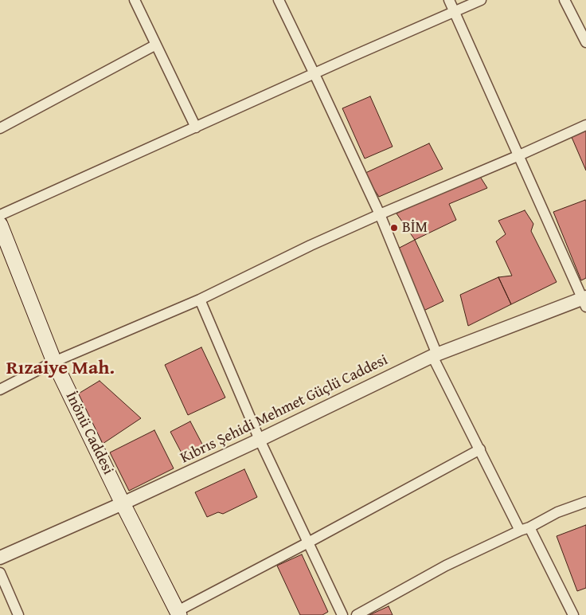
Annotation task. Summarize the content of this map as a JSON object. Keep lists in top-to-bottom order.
{
  "streets": {
    "main road": ["İnönü Caddesi"],
    "street": ["Kıbrıs Şehidi Mehmet Güçlü Caddesi"]
  },
  "crossings": [
    ["Kıbrıs Şehidi Mehmet Güçlü Caddesi", "İnönü Caddesi"]
  ],
  "districts": ["Rızaiye Mah."],
  "places": ["BİM"]
}
